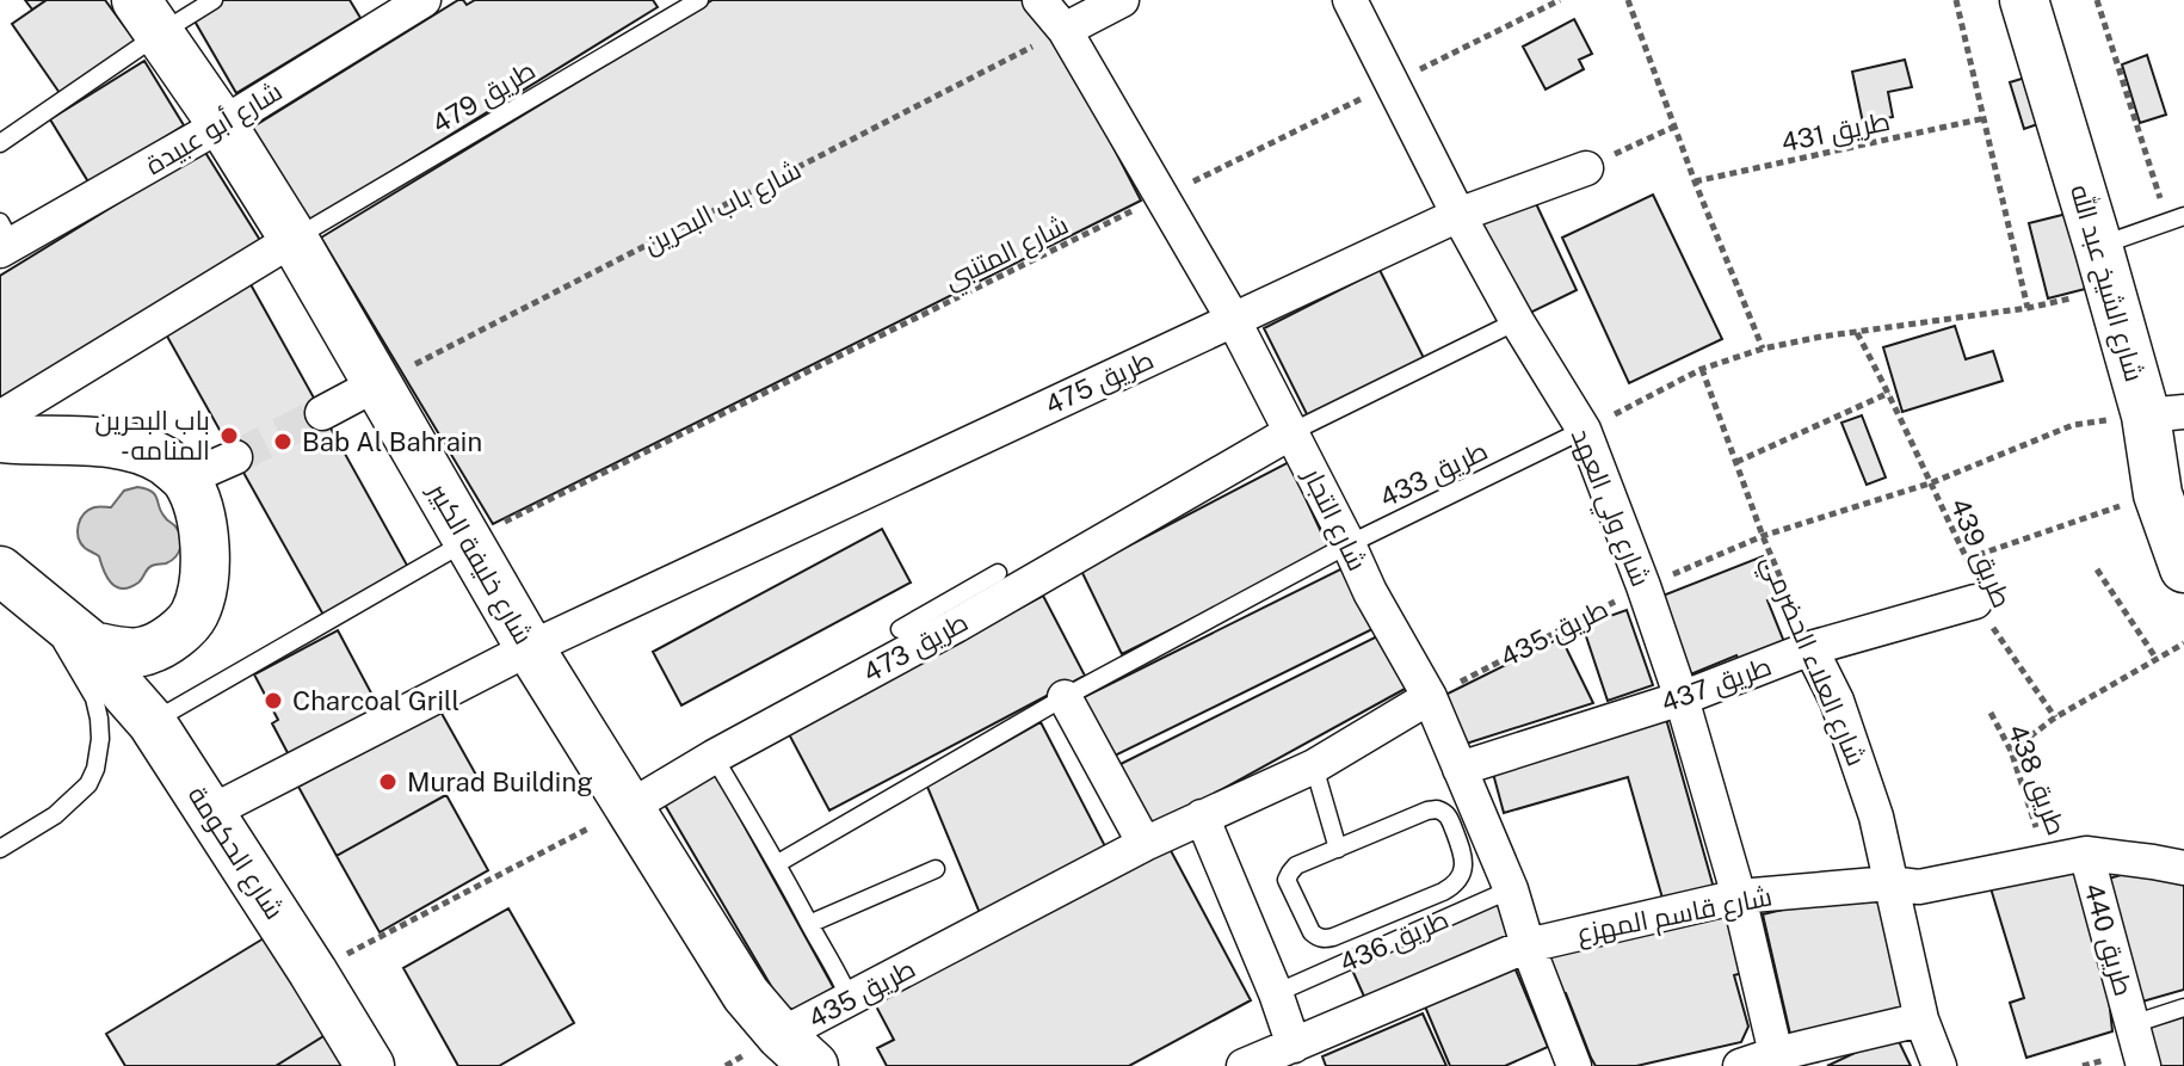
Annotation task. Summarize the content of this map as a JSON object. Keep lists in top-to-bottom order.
{
  "streets": {
    "street": [
      "شارع أبو عبيدة",
      "شارع الشيخ عبد الله",
      "طريق 475",
      "شارع ولي العهد",
      "شارع التجار",
      "شارع خليفة الكبير",
      "طريق 435",
      "طريق 473",
      "شارع العلاء الحضرمي",
      "طريق 437",
      "شارع الحكومة",
      "شارع قاسم المهزع",
      "طريق 440"
    ],
    "lane": ["طريق 479", "طريق 433", "طريق 436"],
    "path": [
      "طريق 431",
      "شارع باب البحرين",
      "شارع المتنبي",
      "طريق 439",
      "طريق 438"
    ]
  },
  "crossings": [
    ["طريق 479", "شارع خليفة الكبير"],
    ["شارع أبو عبيدة", "شارع خليفة الكبير"],
    ["شارع باب البحرين", "شارع التجار"],
    ["شارع باب البحرين", "شارع خليفة الكبير"],
    ["شارع المتنبي", "شارع ولي العهد"],
    ["شارع المتنبي", "شارع التجار"],
    ["شارع المتنبي", "شارع خليفة الكبير"],
    ["شارع الشيخ عبد الله", "طريق 435"],
    ["طريق 475", "شارع ولي العهد"],
    ["طريق 475", "شارع التجار"],
    ["طريق 475", "شارع خليفة الكبير"],
    ["طريق 475", "شارع الحكومة"],
    ["طريق 433", "شارع ولي العهد"],
    ["طريق 433", "شارع التجار"],
    ["شارع ولي العهد", "طريق 435"],
    ["شارع ولي العهد", "طريق 473"],
    ["شارع ولي العهد", "طريق 437"],
    ["شارع ولي العهد", "شارع قاسم المهزع"],
    ["شارع التجار", "طريق 435"],
    ["شارع التجار", "طريق 473"],
    ["شارع التجار", "طريق 437"],
    ["شارع التجار", "شارع قاسم المهزع"],
    ["شارع التجار", "طريق 436"],
    ["طريق 439", "طريق 435"],
    ["طريق 439", "طريق 437"],
    ["شارع خليفة الكبير", "طريق 435"],
    ["شارع خليفة الكبير", "طريق 473"],
    ["طريق 435", "شارع العلاء الحضرمي"],
    ["شارع العلاء الحضرمي", "طريق 437"],
    ["شارع العلاء الحضرمي", "شارع قاسم المهزع"],
    ["طريق 438", "شارع قاسم المهزع"],
    ["شارع قاسم المهزع", "طريق 440"]
  ],
  "places": [
    "باب البحرين -المنامه",
    "Bab Al Bahrain",
    "Charcoal Grill",
    "Murad Building"
  ]
}
